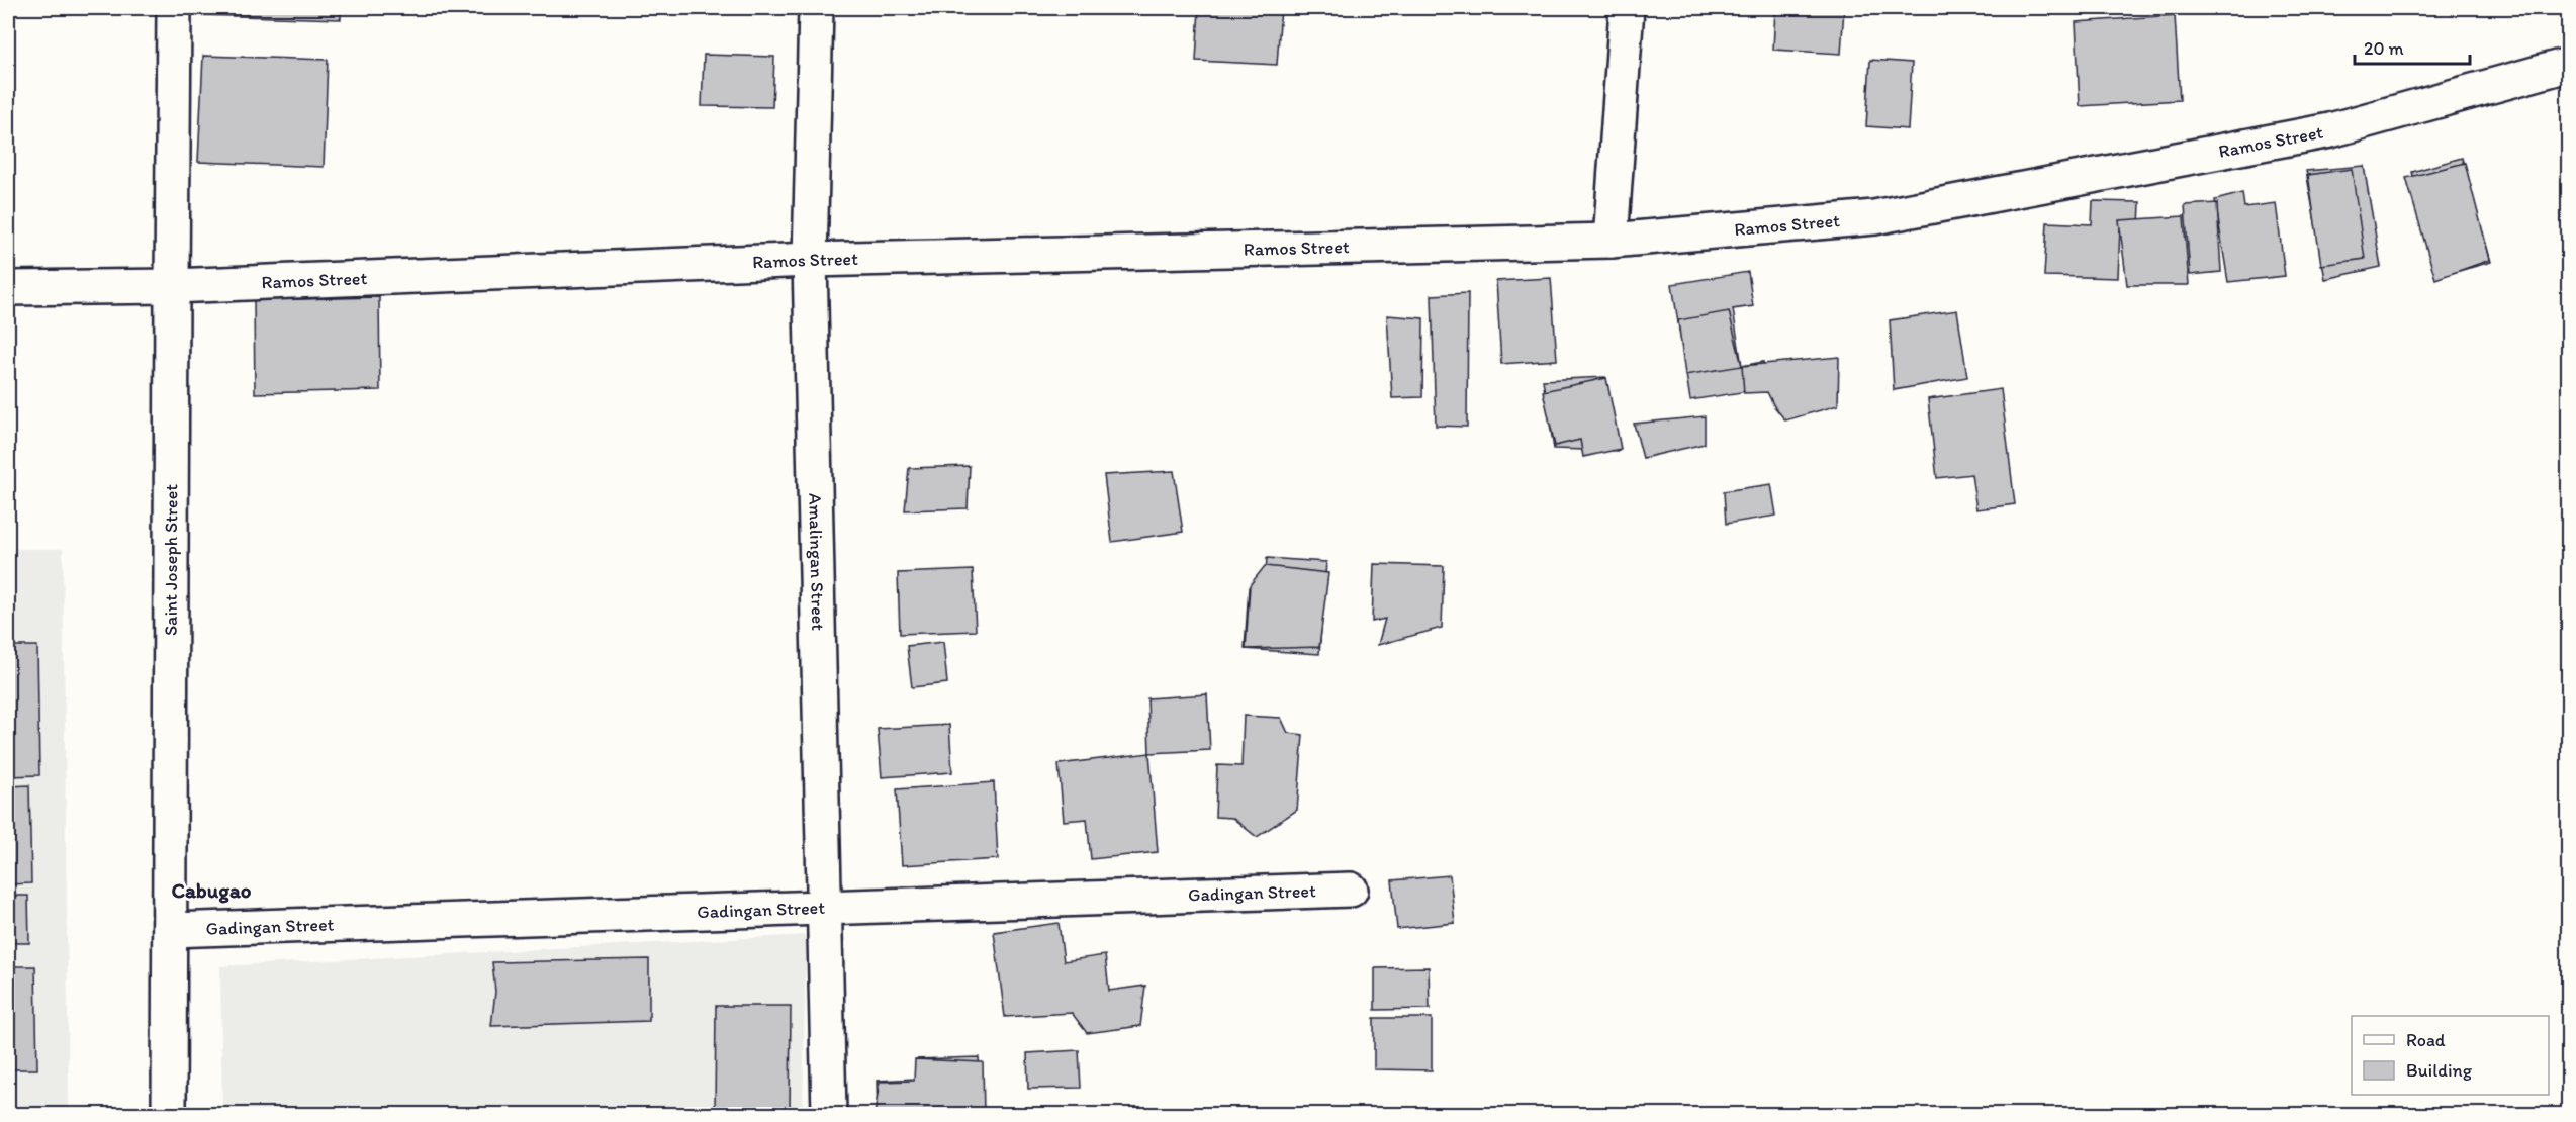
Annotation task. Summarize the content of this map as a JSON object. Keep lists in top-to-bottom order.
{
  "streets": {
    "street": [
      "Ramos Street",
      "Saint Joseph Street",
      "Amalingan Street",
      "Gadingan Street"
    ]
  },
  "crossings": [
    ["Ramos Street", "Saint Joseph Street"],
    ["Ramos Street", "Amalingan Street"],
    ["Saint Joseph Street", "Gadingan Street"],
    ["Amalingan Street", "Gadingan Street"]
  ],
  "districts": ["Cabugao"],
  "legend": ["Road", "Building"],
  "scale_bar": "20 m"
}
